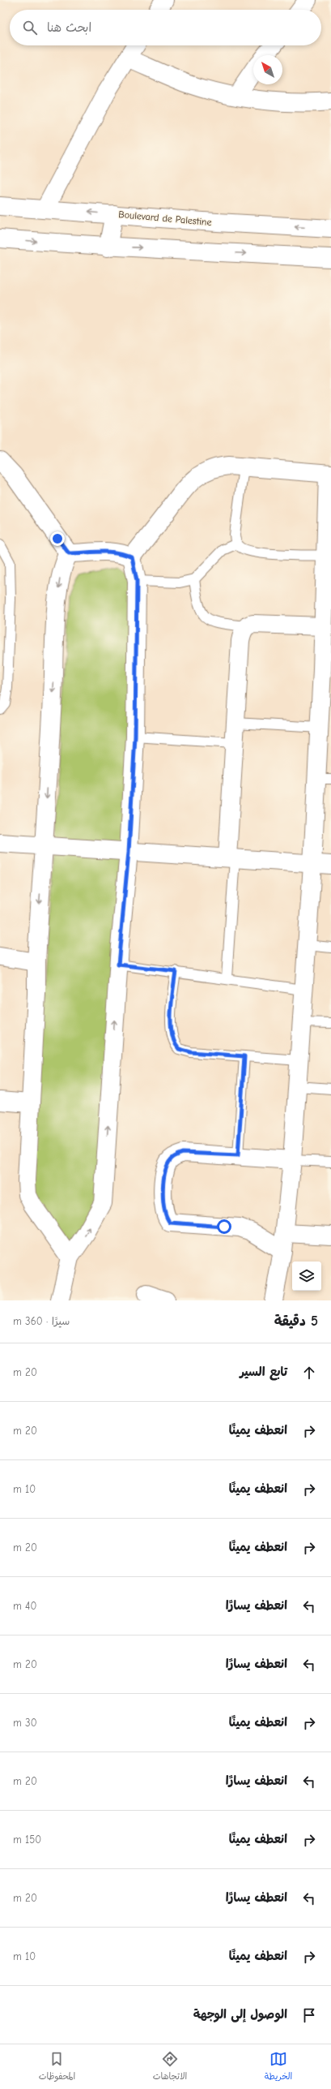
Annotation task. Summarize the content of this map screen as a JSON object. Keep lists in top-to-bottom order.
{
  "streets": {
    "street": ["Boulevard de Palestine"]
  },
  "north": "top left",
  "page": {
    "search": "ابحث هنا",
    "heading": ["5 دقيقة", "سيرًا · 360 m"],
    "list": [
      ["تابع السير", "20 m"],
      ["انعطف يمينًا", "20 m"],
      ["انعطف يمينًا", "10 m"],
      ["انعطف يمينًا", "20 m"],
      ["انعطف يسارًا", "40 m"],
      ["انعطف يسارًا", "20 m"],
      ["انعطف يمينًا", "30 m"],
      ["انعطف يسارًا", "20 m"],
      ["انعطف يمينًا", "150 m"],
      ["انعطف يسارًا", "20 m"],
      ["انعطف يمينًا", "10 m"],
      "الوصول إلى الوجهة"
    ],
    "nav": ["الخريطة", "الاتجاهات", "المحفوظات"]
  }
}
